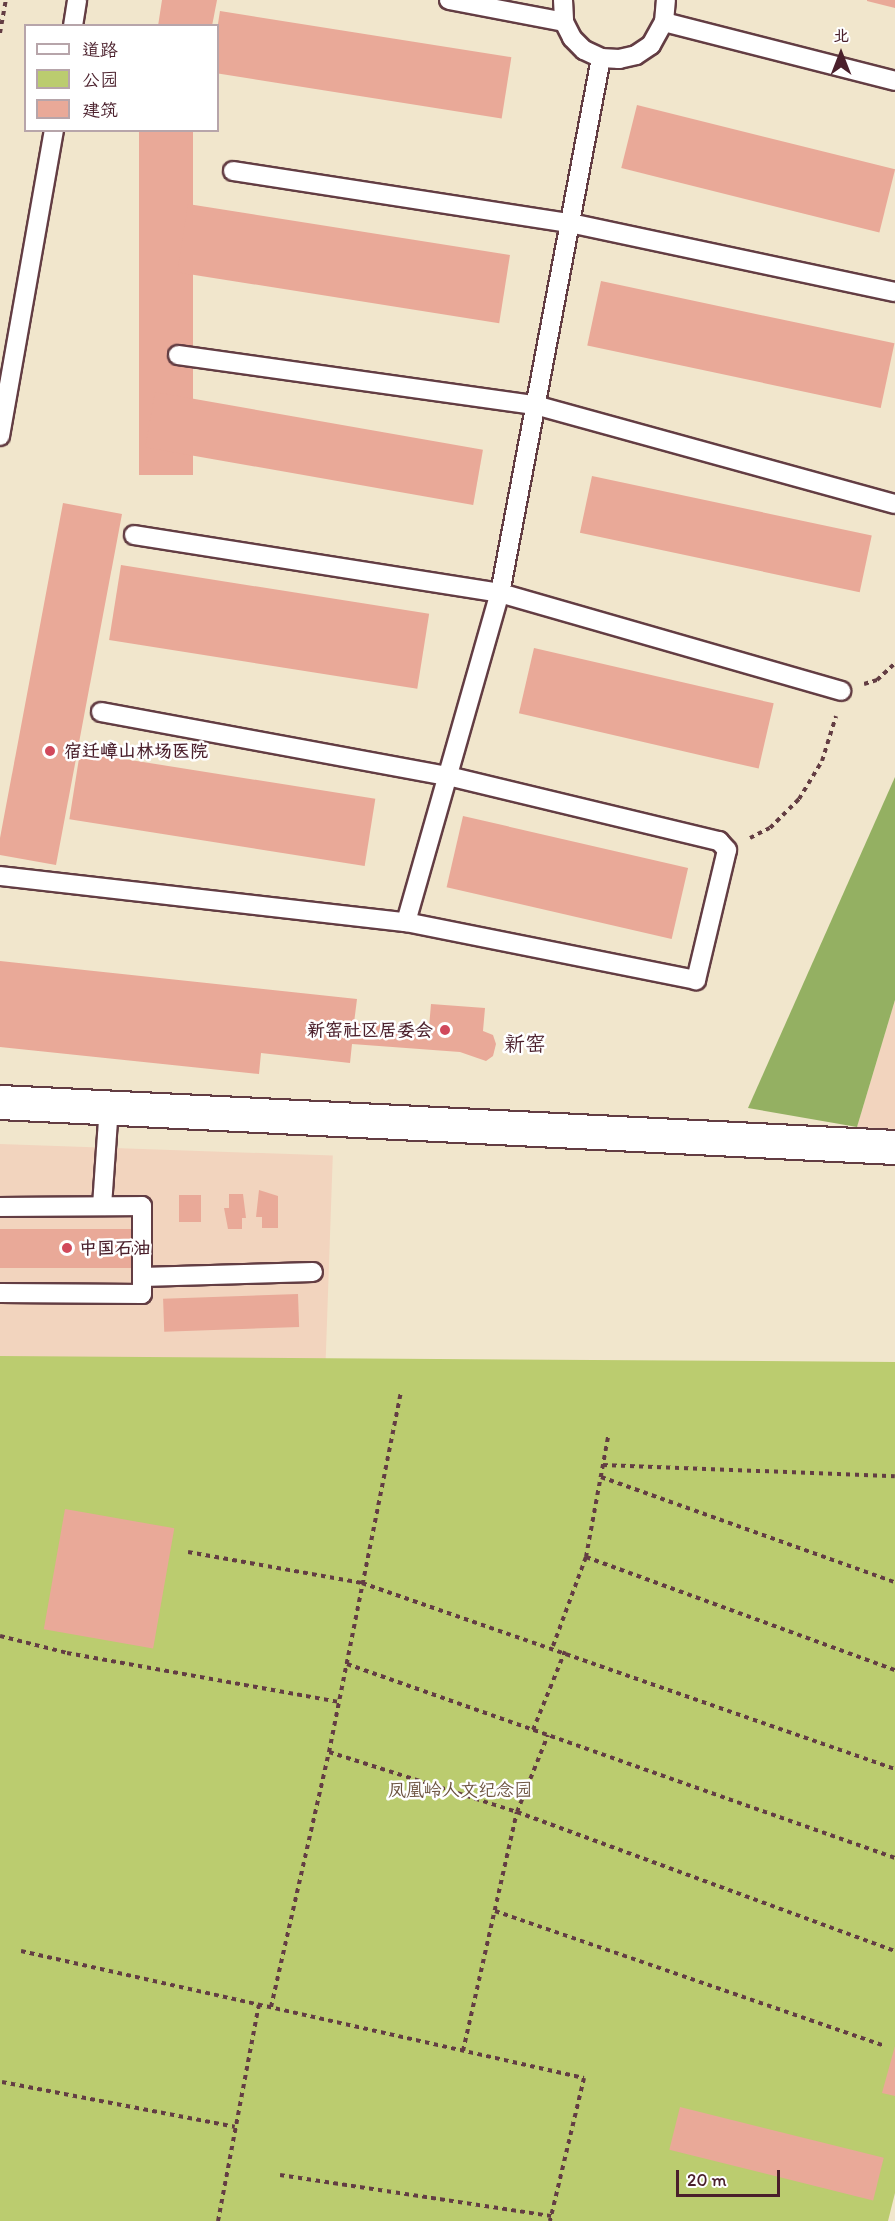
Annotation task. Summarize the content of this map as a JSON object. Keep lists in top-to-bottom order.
{
  "districts": ["新窑"],
  "parks": ["凤凰岭人文纪念园"],
  "places": ["宿迁嶂山林场医院", "新窑社区居委会", "中国石油"],
  "legend": ["道路", "公园", "建筑"],
  "scale_bar": "20 m",
  "north": "top"
}
